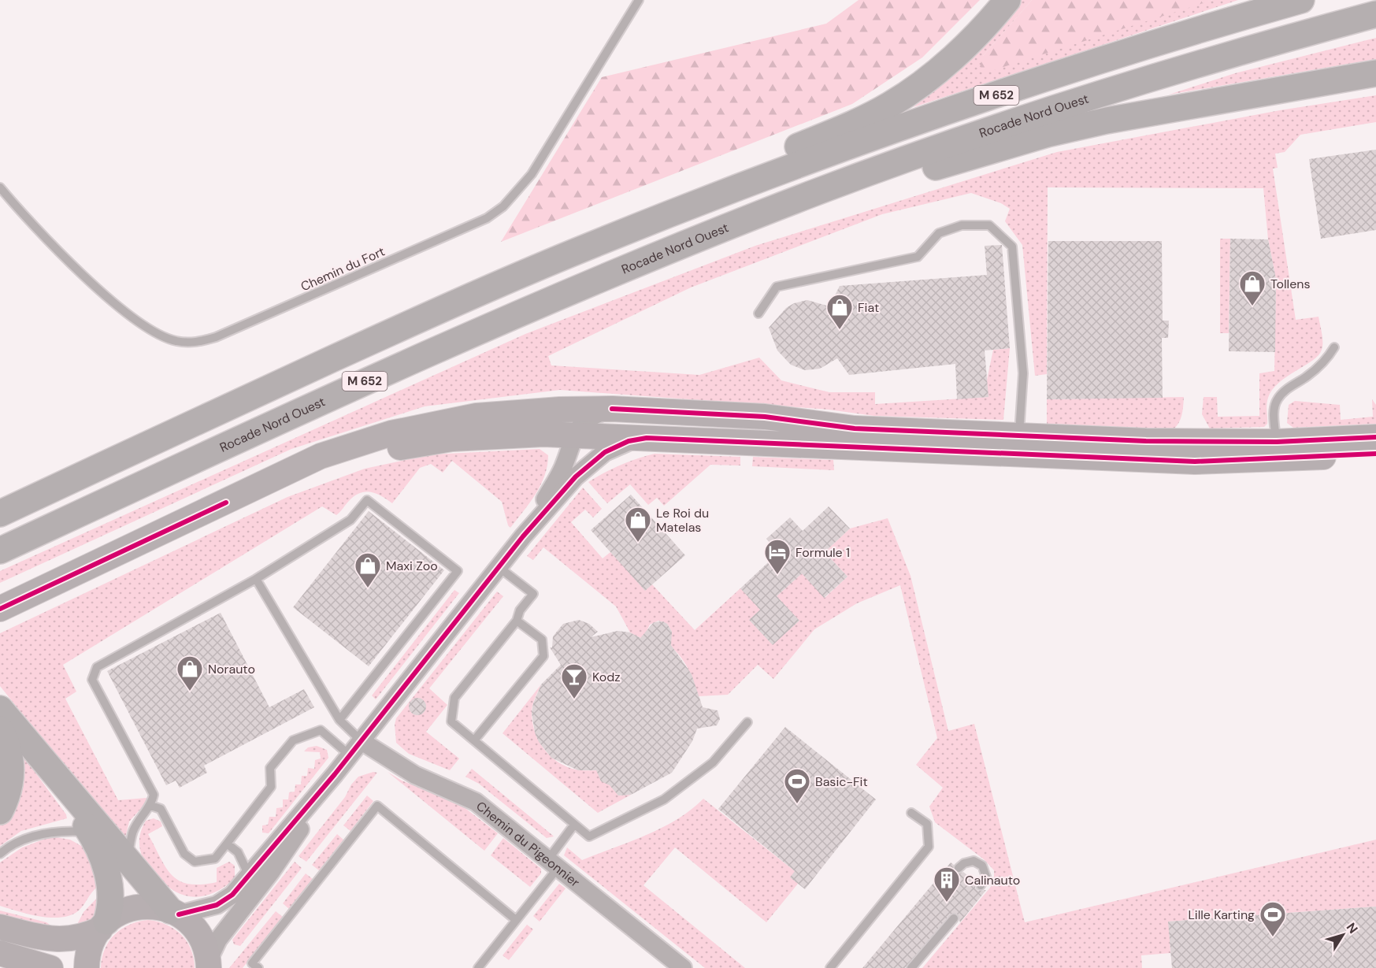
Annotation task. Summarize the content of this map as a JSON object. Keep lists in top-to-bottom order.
{
  "streets": {
    "highway": ["M 652", "Rocade Nord Ouest"],
    "street": ["Chemin du Pigeonnier"],
    "lane": ["Chemin du Fort"]
  },
  "places": {
    "shop": [
      "Tollens",
      "Fiat",
      "Le Roi du Matelas",
      "Maxi Zoo",
      "Norauto"
    ],
    "hotel": ["Formule 1"],
    "bar": ["Kodz"],
    "sports": ["Basic-Fit", "Lille Karting"],
    "building": ["Calinauto"]
  },
  "north": "top right"
}
